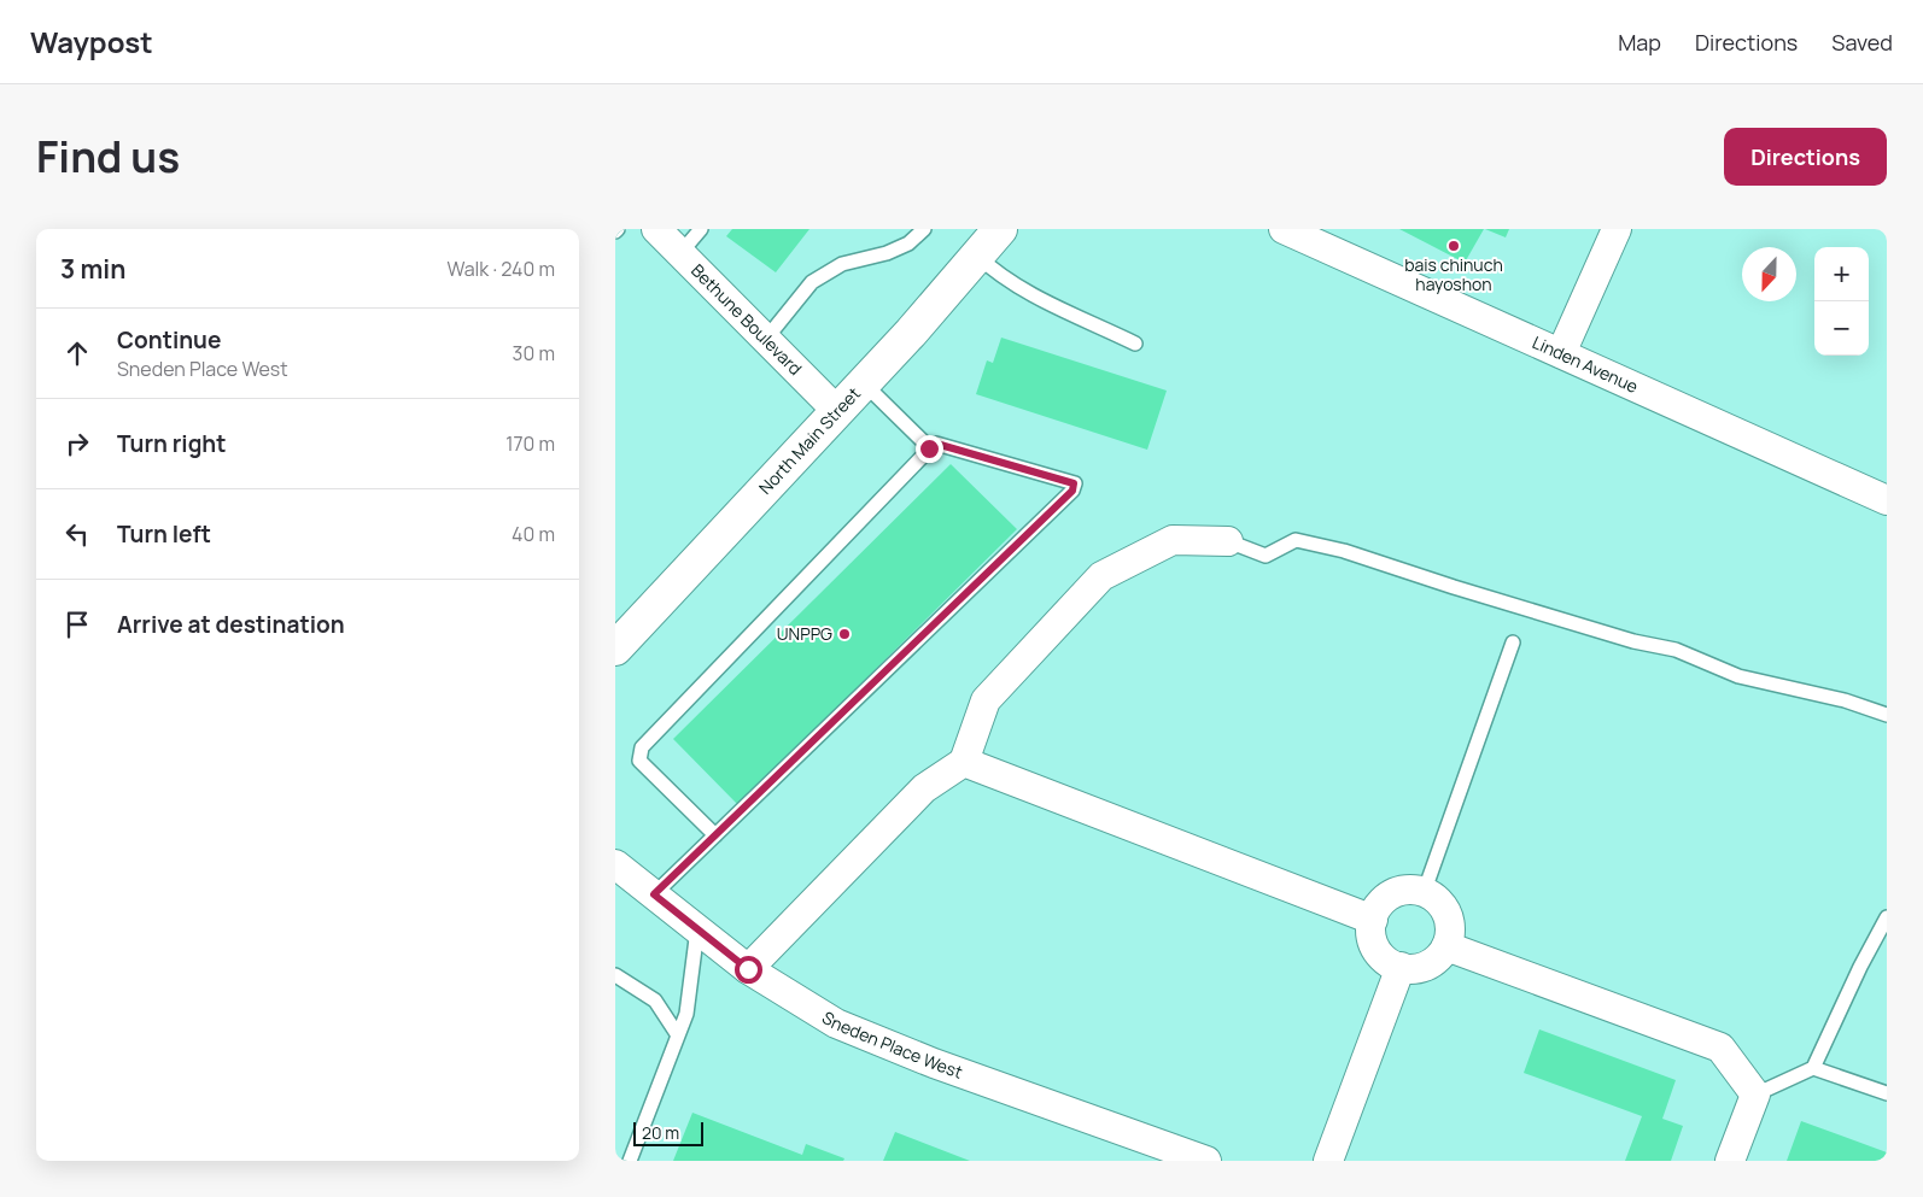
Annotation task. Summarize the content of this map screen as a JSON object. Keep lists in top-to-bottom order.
{
  "streets": {
    "main road": ["North Main Street"],
    "street": ["Bethune Boulevard", "Linden Avenue", "Sneden Place West"]
  },
  "crossings": [
    ["Bethune Boulevard", "North Main Street"]
  ],
  "places": ["bais chinuch hayoshon", "UNPPG"],
  "scale_bar": "20 m",
  "north": "bottom",
  "page": {
    "header": "Waypost",
    "nav": ["Map", "Directions", "Saved"],
    "title": "Find us",
    "buttons": "Directions",
    "heading": ["3 min", "Walk · 240 m"],
    "map_buttons": ["+", "−"],
    "list": [
      ["Continue", "Sneden Place West", "30 m"],
      ["Turn right", "170 m"],
      ["Turn left", "40 m"],
      "Arrive at destination"
    ],
    "scale": "20 m"
  }
}
